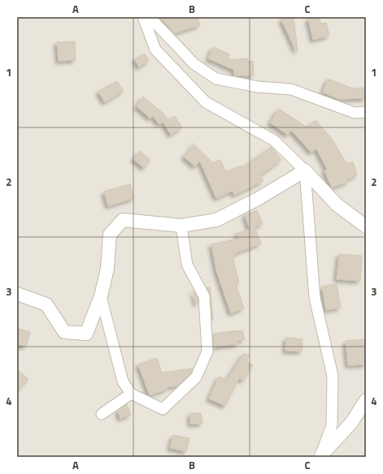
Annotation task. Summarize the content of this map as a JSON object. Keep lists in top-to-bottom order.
{
  "grid": {
    "columns": ["A", "B", "C"],
    "rows": [
      "1",
      "2",
      "3",
      "4"
    ]
  }
}
